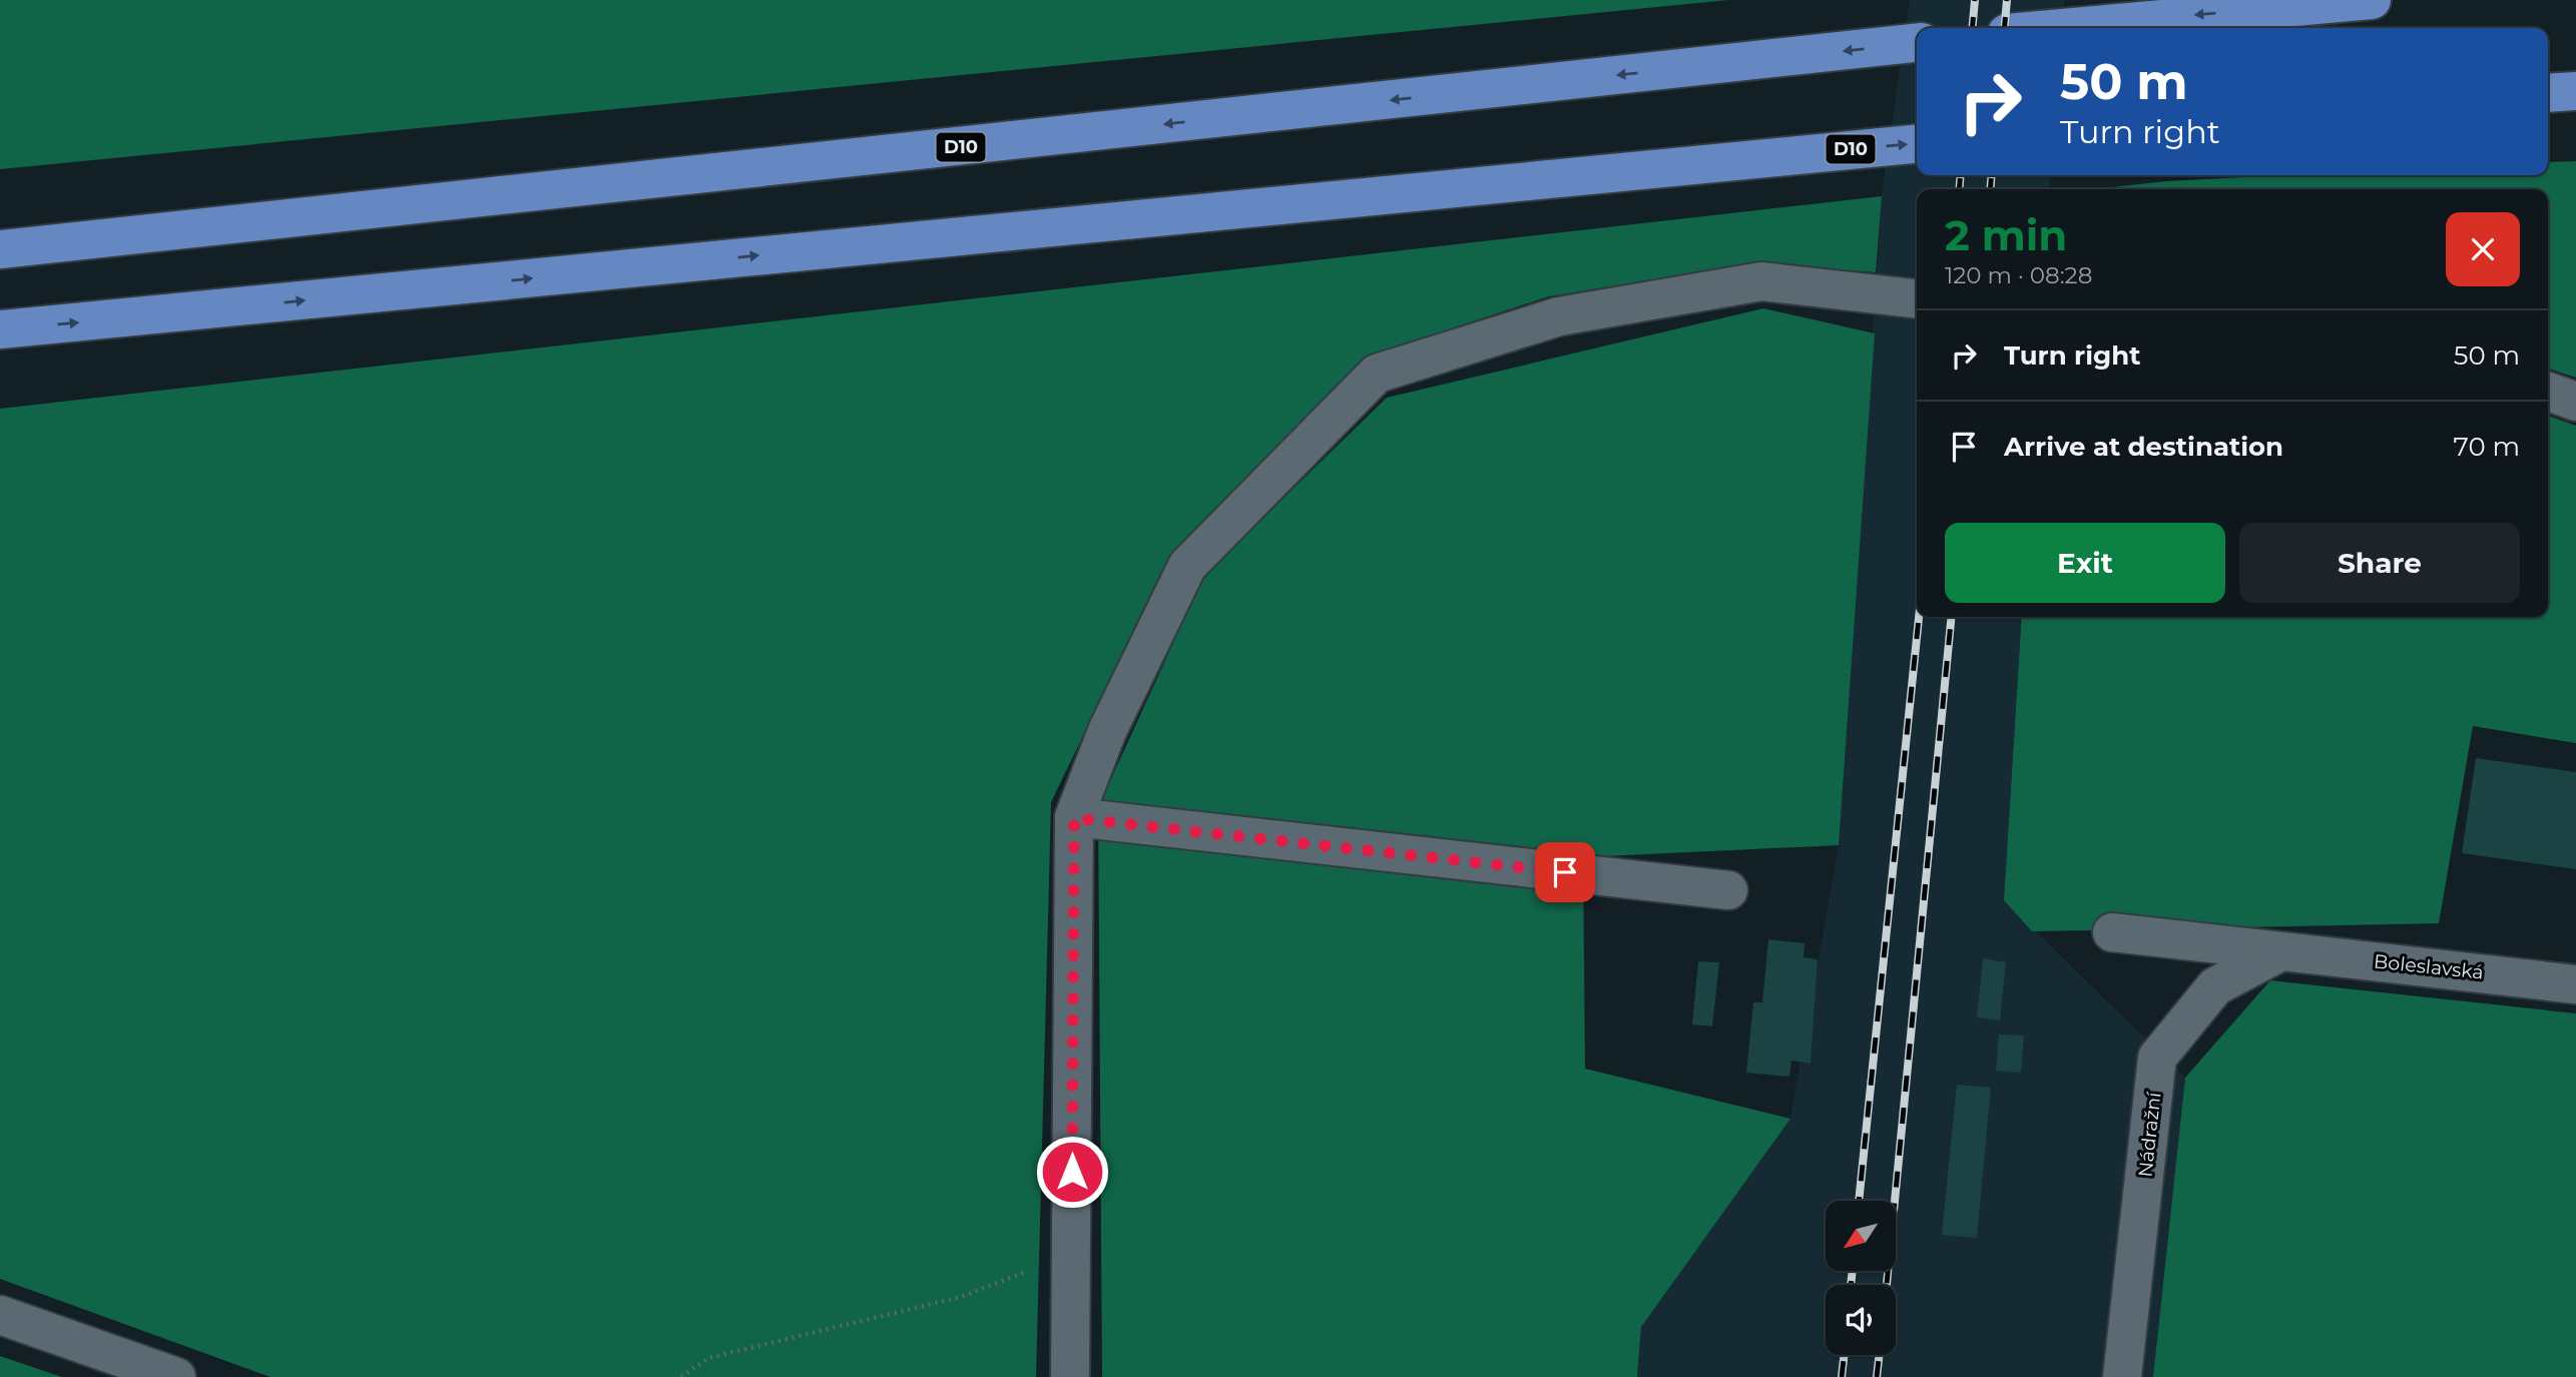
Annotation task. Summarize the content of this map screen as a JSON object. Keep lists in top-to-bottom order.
{
  "streets": {
    "highway": ["D10"],
    "street": ["Boleslavská", "Nádražní"]
  },
  "crossings": [
    ["Boleslavská", "Nádražní"]
  ],
  "north": "bottom left",
  "page": {
    "turn": ["50 m", "Turn right"],
    "heading": ["2 min", "120 m · 08:28"],
    "list": [
      {
        "name": "Turn right",
        "value": "50 m"
      },
      {
        "name": "Arrive at destination",
        "value": "70 m"
      }
    ],
    "buttons": ["Exit", "Share"]
  }
}
